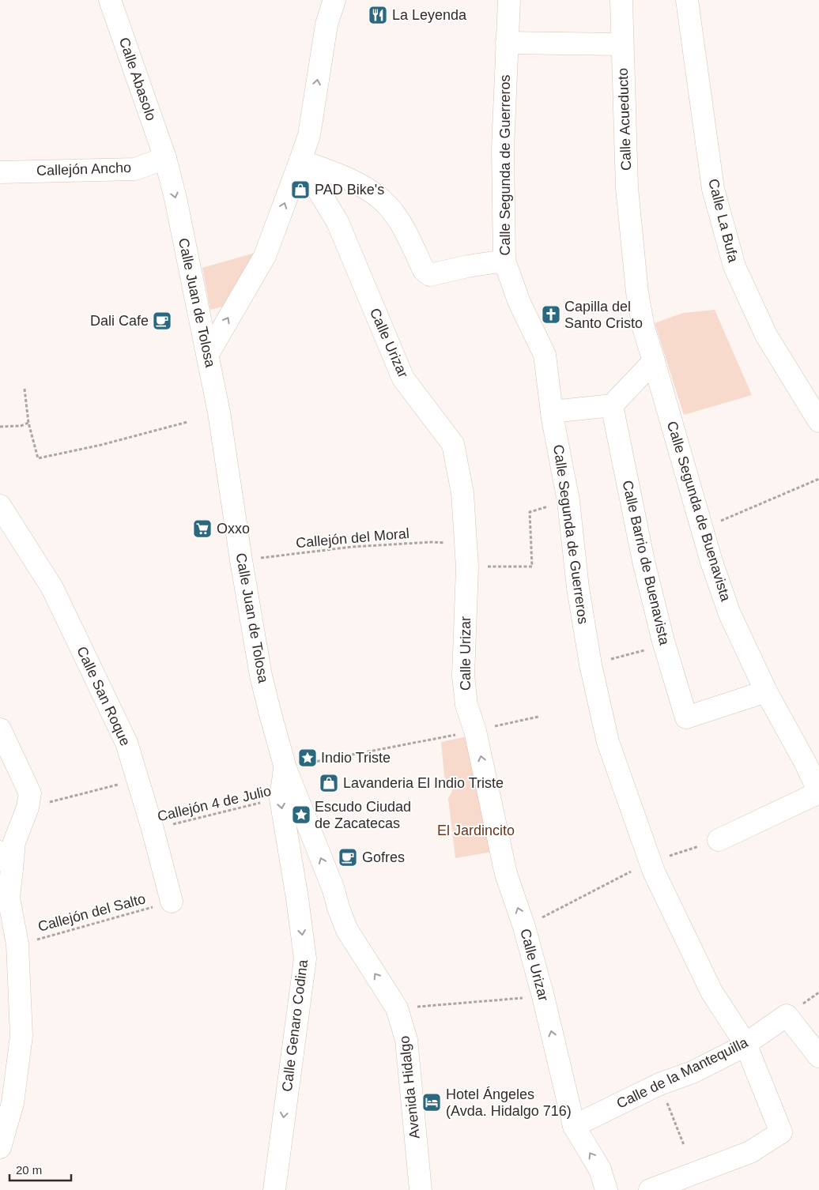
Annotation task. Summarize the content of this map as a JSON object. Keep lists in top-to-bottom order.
{
  "streets": {
    "street": [
      "Calle Abasolo",
      "Calle Acueducto",
      "Calle Segunda de Guerreros",
      "Callejón Ancho",
      "Calle La Bufa",
      "Calle Juan de Tolosa",
      "Calle Urizar",
      "Calle Segunda de Buenavista",
      "Calle Barrio de Buenavista",
      "Calle San Roque",
      "Calle Genaro Codina",
      "Calle de la Mantequilla",
      "Avenida Hidalgo"
    ],
    "path": ["Callejón del Moral", "Callejón 4 de Julio", "Callejón del Salto"]
  },
  "crossings": [
    ["Calle Abasolo", "Callejón Ancho"],
    ["Calle Abasolo", "Calle Juan de Tolosa"],
    ["Calle Acueducto", "Calle Segunda de Buenavista"],
    ["Calle Segunda de Guerreros", "Calle de la Mantequilla"],
    ["Callejón Ancho", "Calle Juan de Tolosa"],
    ["Calle Juan de Tolosa", "Callejón del Moral"],
    ["Calle Juan de Tolosa", "Calle Genaro Codina"],
    ["Calle Juan de Tolosa", "Avenida Hidalgo"],
    ["Calle Urizar", "Callejón del Moral"],
    ["Calle Urizar", "Calle de la Mantequilla"],
    ["Calle Segunda de Buenavista", "Calle Barrio de Buenavista"],
    ["Calle San Roque", "Callejón 4 de Julio"],
    ["Calle San Roque", "Callejón del Salto"],
    ["Callejón 4 de Julio", "Calle Genaro Codina"]
  ],
  "one_way": ["Calle Urizar", "Calle Genaro Codina"],
  "parks": ["El Jardincito"],
  "places": {
    "restaurant": ["La Leyenda"],
    "shop": ["PAD Bike's", "Lavanderia El Indio Triste"],
    "church": ["Capilla del Santo Cristo"],
    "cafe": ["Dali Cafe", "Gofres"],
    "supermarket": ["Oxxo"],
    "place": ["Indio Triste", "Escudo Ciudad de Zacatecas"],
    "hotel": ["Hotel Ángeles (Avda. Hidalgo 716)"]
  },
  "scale_bar": "20 m"
}
